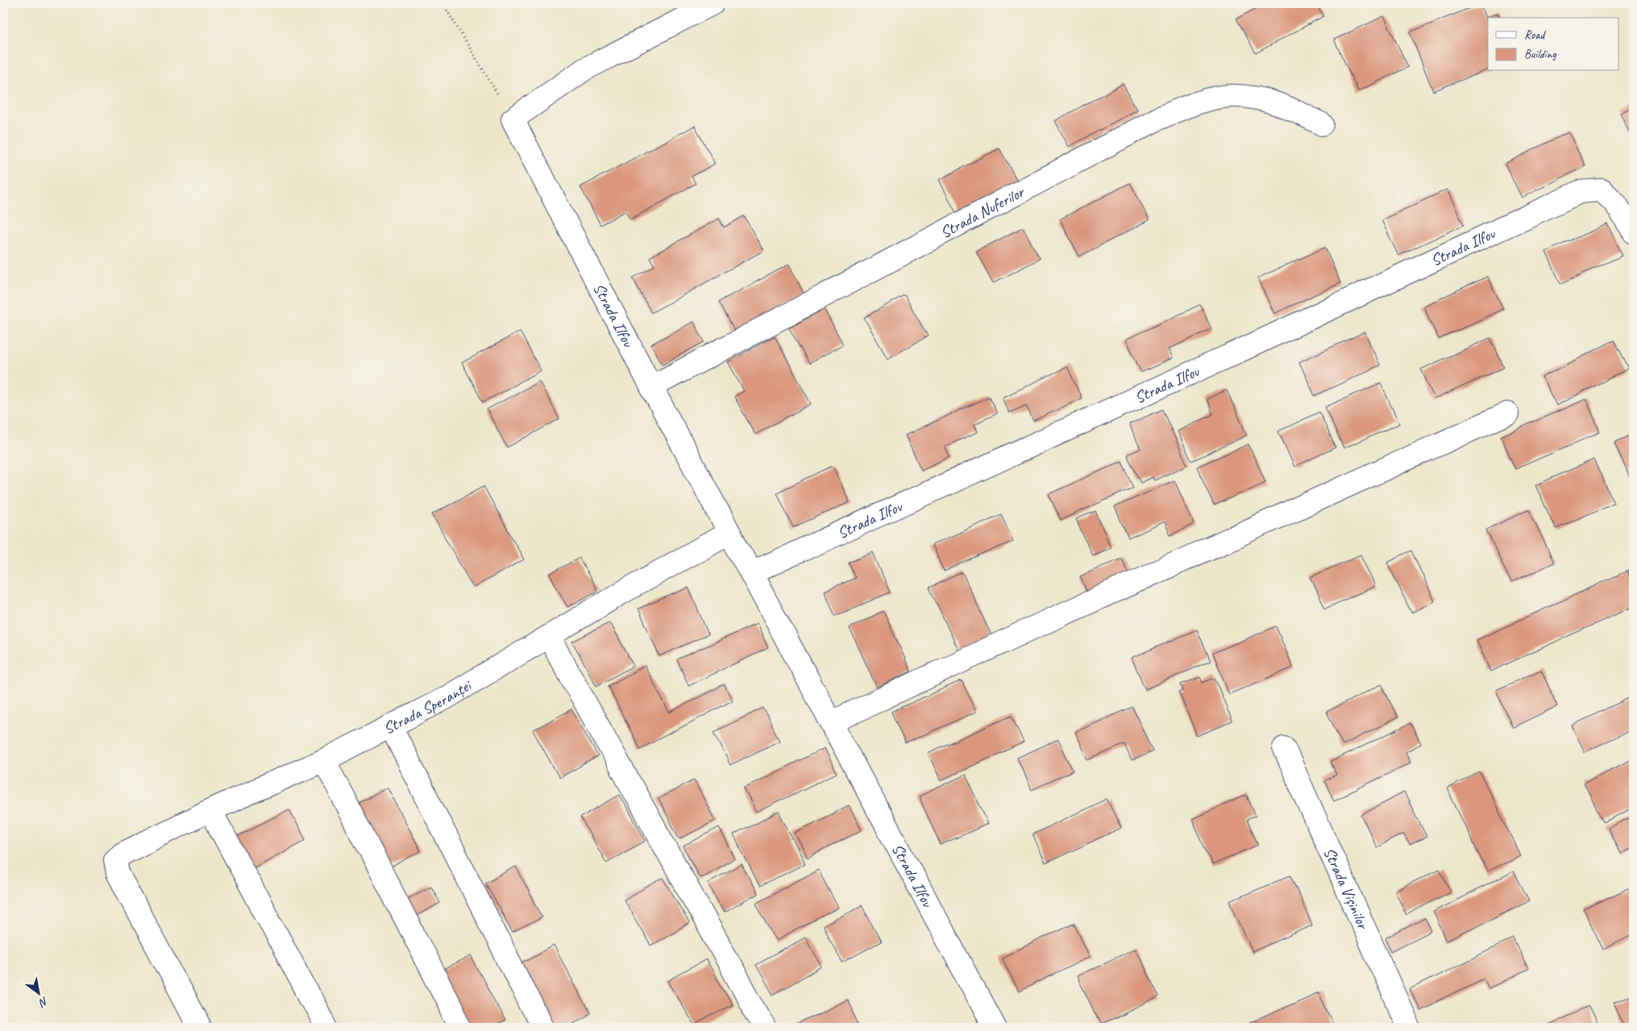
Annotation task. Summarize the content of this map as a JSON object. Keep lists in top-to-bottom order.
{
  "streets": {
    "street": [
      "Strada Nuferilor",
      "Strada Ilfov",
      "Strada Speranței",
      "Strada Vișinilor"
    ]
  },
  "crossings": [
    ["Strada Nuferilor", "Strada Ilfov"],
    ["Strada Ilfov", "Strada Speranței"]
  ],
  "legend": ["Road", "Building"],
  "north": "bottom right"
}
